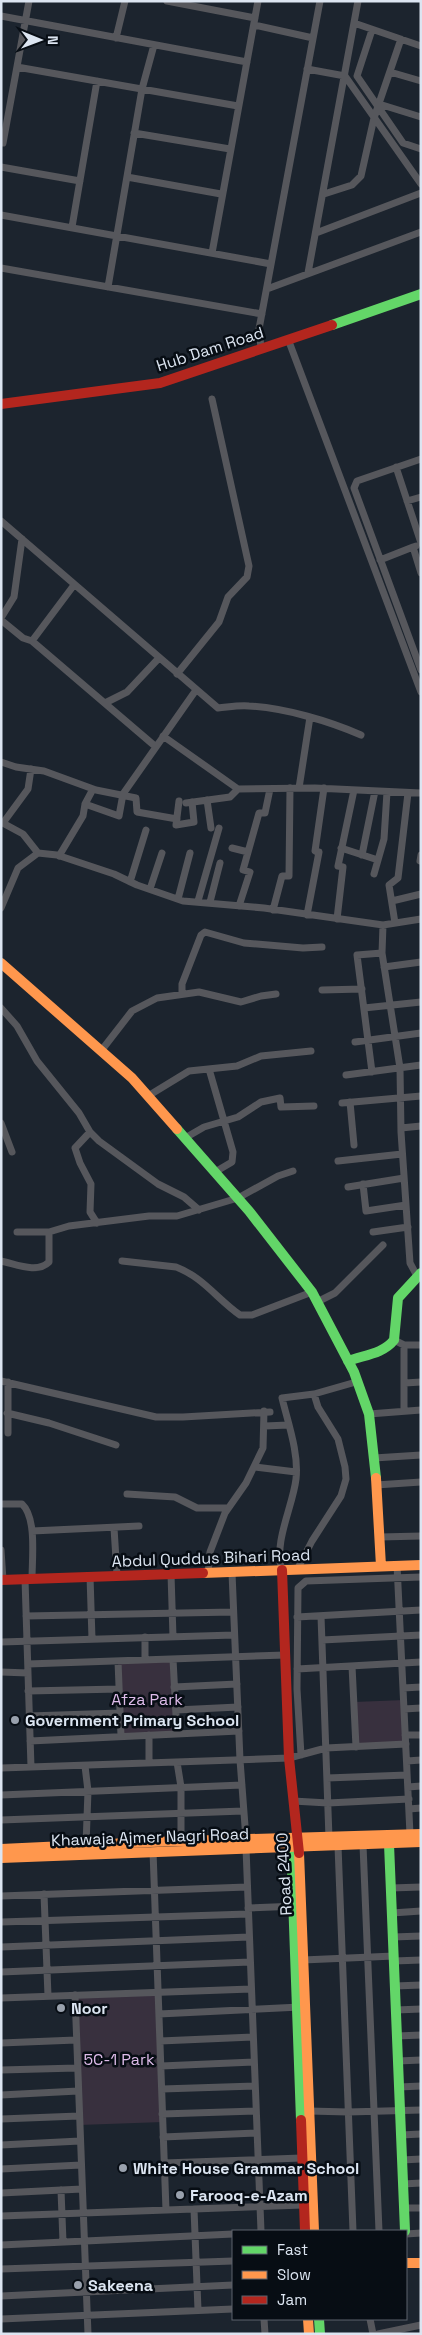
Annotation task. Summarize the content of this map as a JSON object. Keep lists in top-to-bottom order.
{
  "streets": {
    "main road": [
      "Hub Dam Road",
      "Abdul Quddus Bihari Road",
      "Khawaja Ajmer Nagri Road",
      "Road 2400"
    ]
  },
  "crossings": [
    ["Abdul Quddus Bihari Road", "Road 2400"],
    ["Khawaja Ajmer Nagri Road", "Road 2400"]
  ],
  "parks": ["Afza Park", "5C-1 Park"],
  "places": [
    "Government Primary School",
    "Noor",
    "White House Grammar School",
    "Farooq-e-Azam",
    "Sakeena"
  ],
  "legend": ["Fast", "Slow", "Jam"],
  "north": "right"
}
